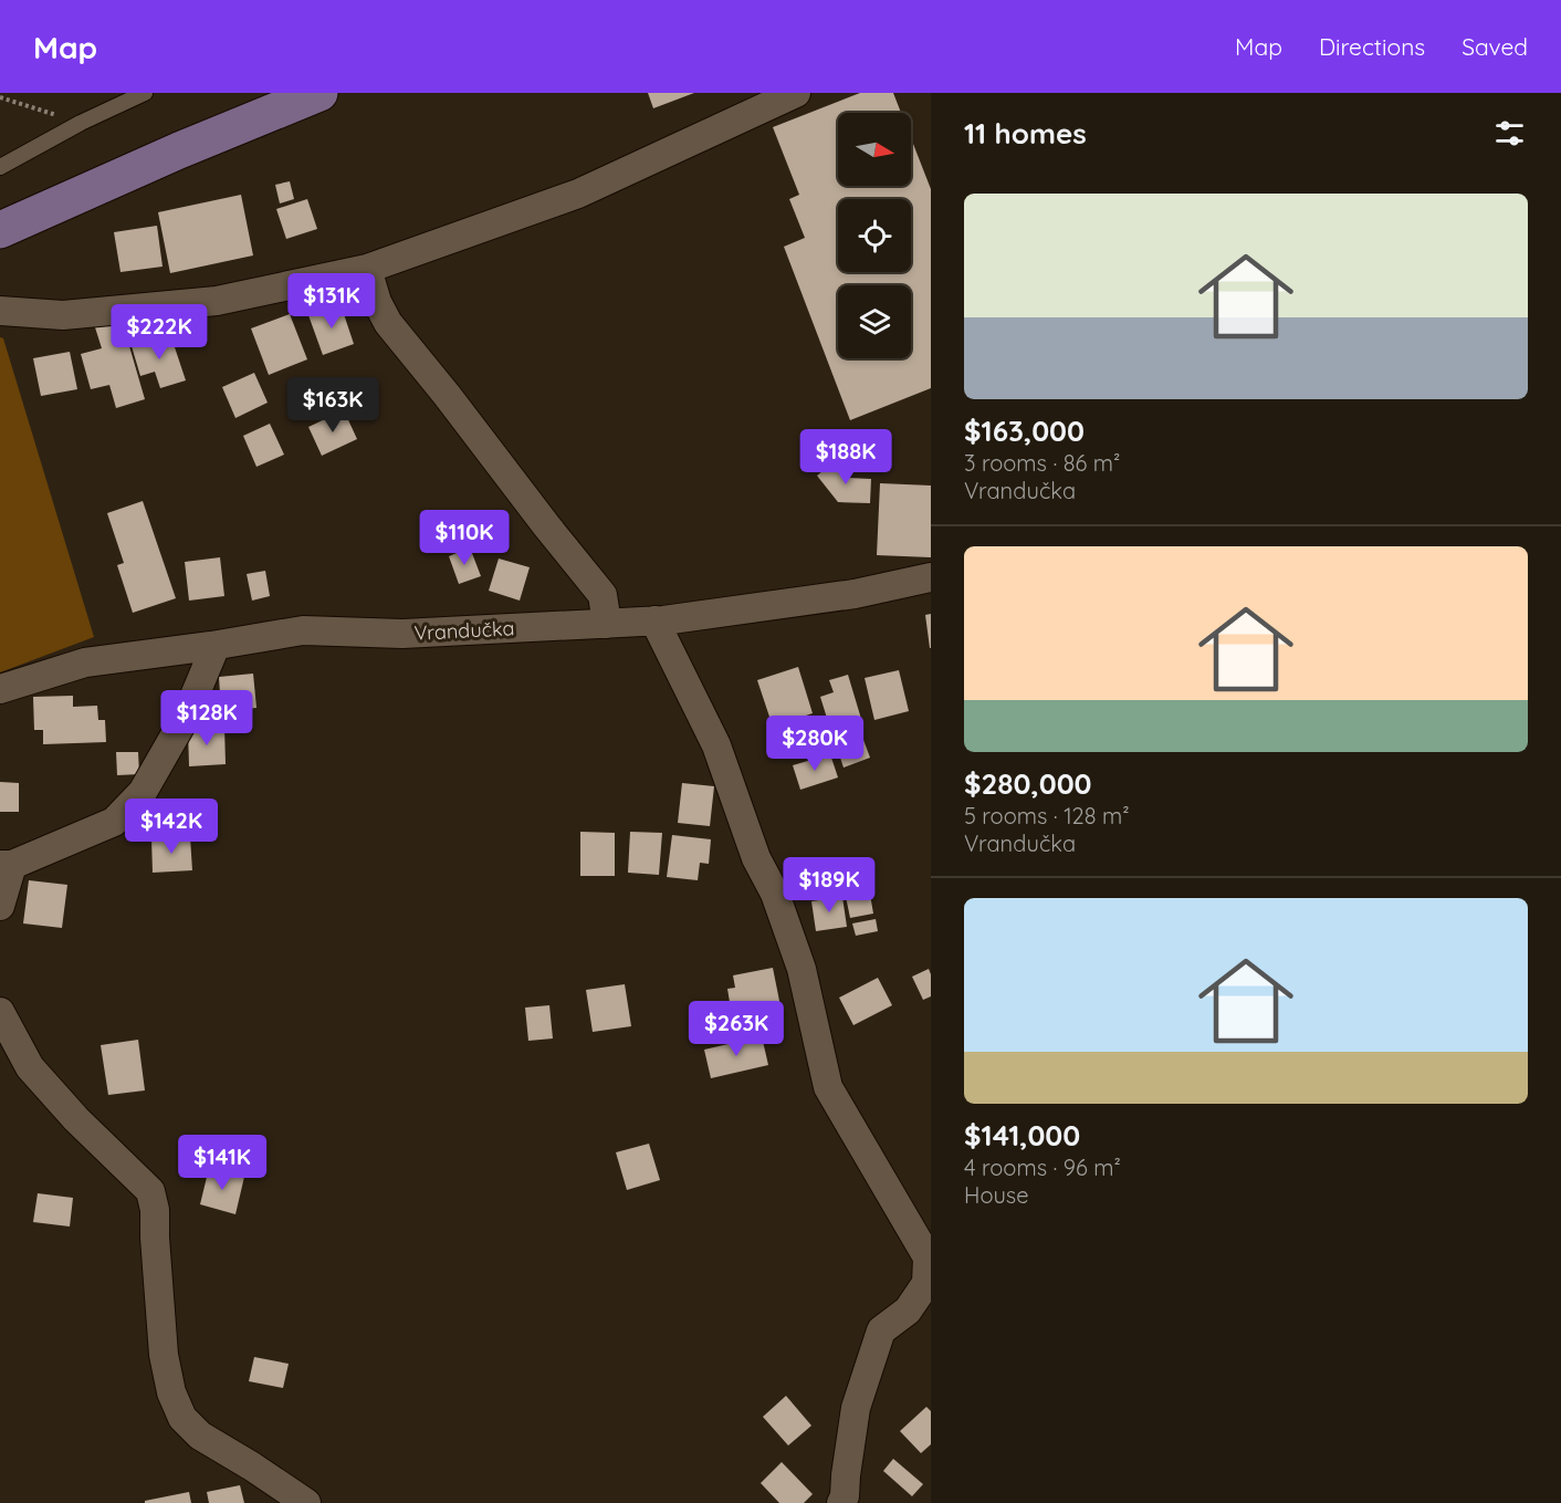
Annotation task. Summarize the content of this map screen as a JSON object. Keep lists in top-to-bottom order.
{
  "streets": {
    "street": ["Vrandučka"]
  },
  "north": "right",
  "page": {
    "header": "Map",
    "nav": ["Map", "Directions", "Saved"],
    "heading": "11 homes",
    "list": [
      {
        "name": "$163,000",
        "note": "3 rooms · 86 m² · Vrandučka"
      },
      {
        "name": "$280,000",
        "note": "5 rooms · 128 m² · Vrandučka"
      },
      {
        "name": "$141,000",
        "note": "4 rooms · 96 m² · House"
      }
    ],
    "price": [
      "$131K",
      "$222K",
      "$163K",
      "$188K",
      "$110K",
      "$128K",
      "$280K",
      "$142K",
      "$189K",
      "$263K",
      "$141K"
    ]
  }
}
